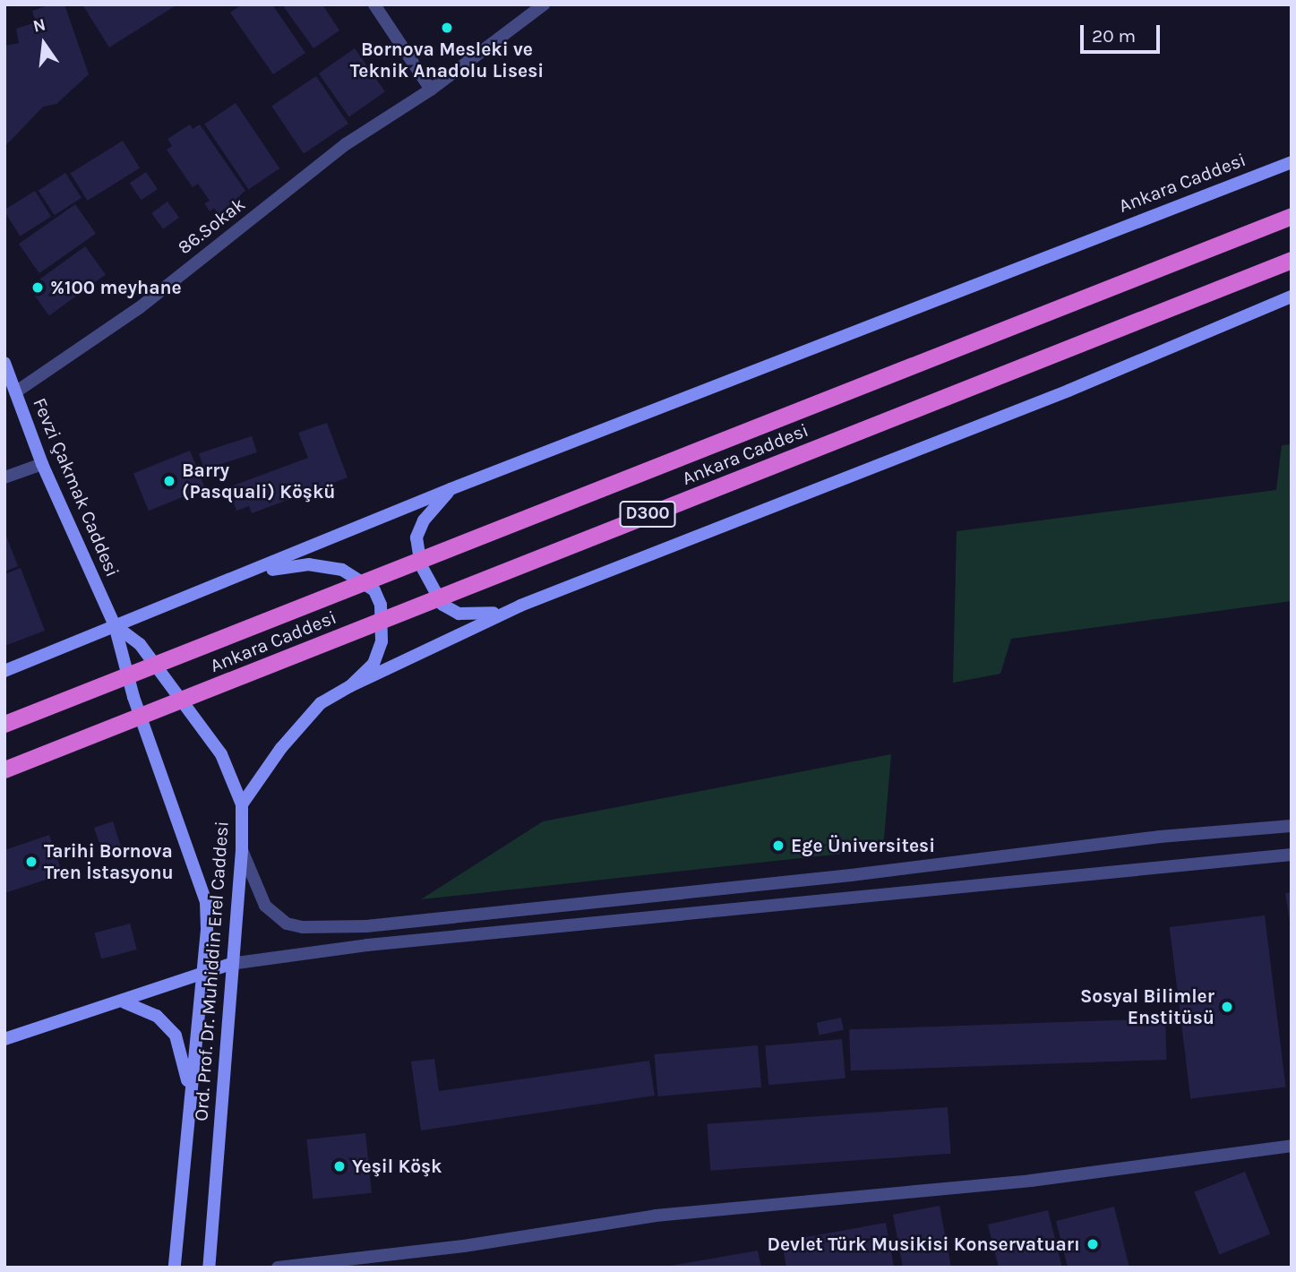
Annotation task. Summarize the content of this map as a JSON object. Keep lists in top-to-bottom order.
{
  "streets": {
    "highway": ["Ankara Caddesi", "D300"],
    "main road": ["Fevzi Çakmak Caddesi", "Ord. Prof. Dr. Muhiddin Erel Caddesi"],
    "street": ["86.Sokak"]
  },
  "crossings": [
    ["Ankara Caddesi", "Fevzi Çakmak Caddesi"],
    ["Ankara Caddesi", "Ord. Prof. Dr. Muhiddin Erel Caddesi"],
    ["86.Sokak", "Fevzi Çakmak Caddesi"],
    ["Fevzi Çakmak Caddesi", "Ord. Prof. Dr. Muhiddin Erel Caddesi"]
  ],
  "places": [
    "Bornova Mesleki ve Teknik Anadolu Lisesi",
    "%100 meyhane",
    "Barry (Pasquali) Köşkü",
    "Ege Üniversitesi",
    "Tarihi Bornova Tren İstasyonu",
    "Sosyal Bilimler Enstitüsü",
    "Yeşil Köşk",
    "Devlet Türk Musikisi Konservatuarı"
  ],
  "scale_bar": "20 m",
  "north": "top"
}
